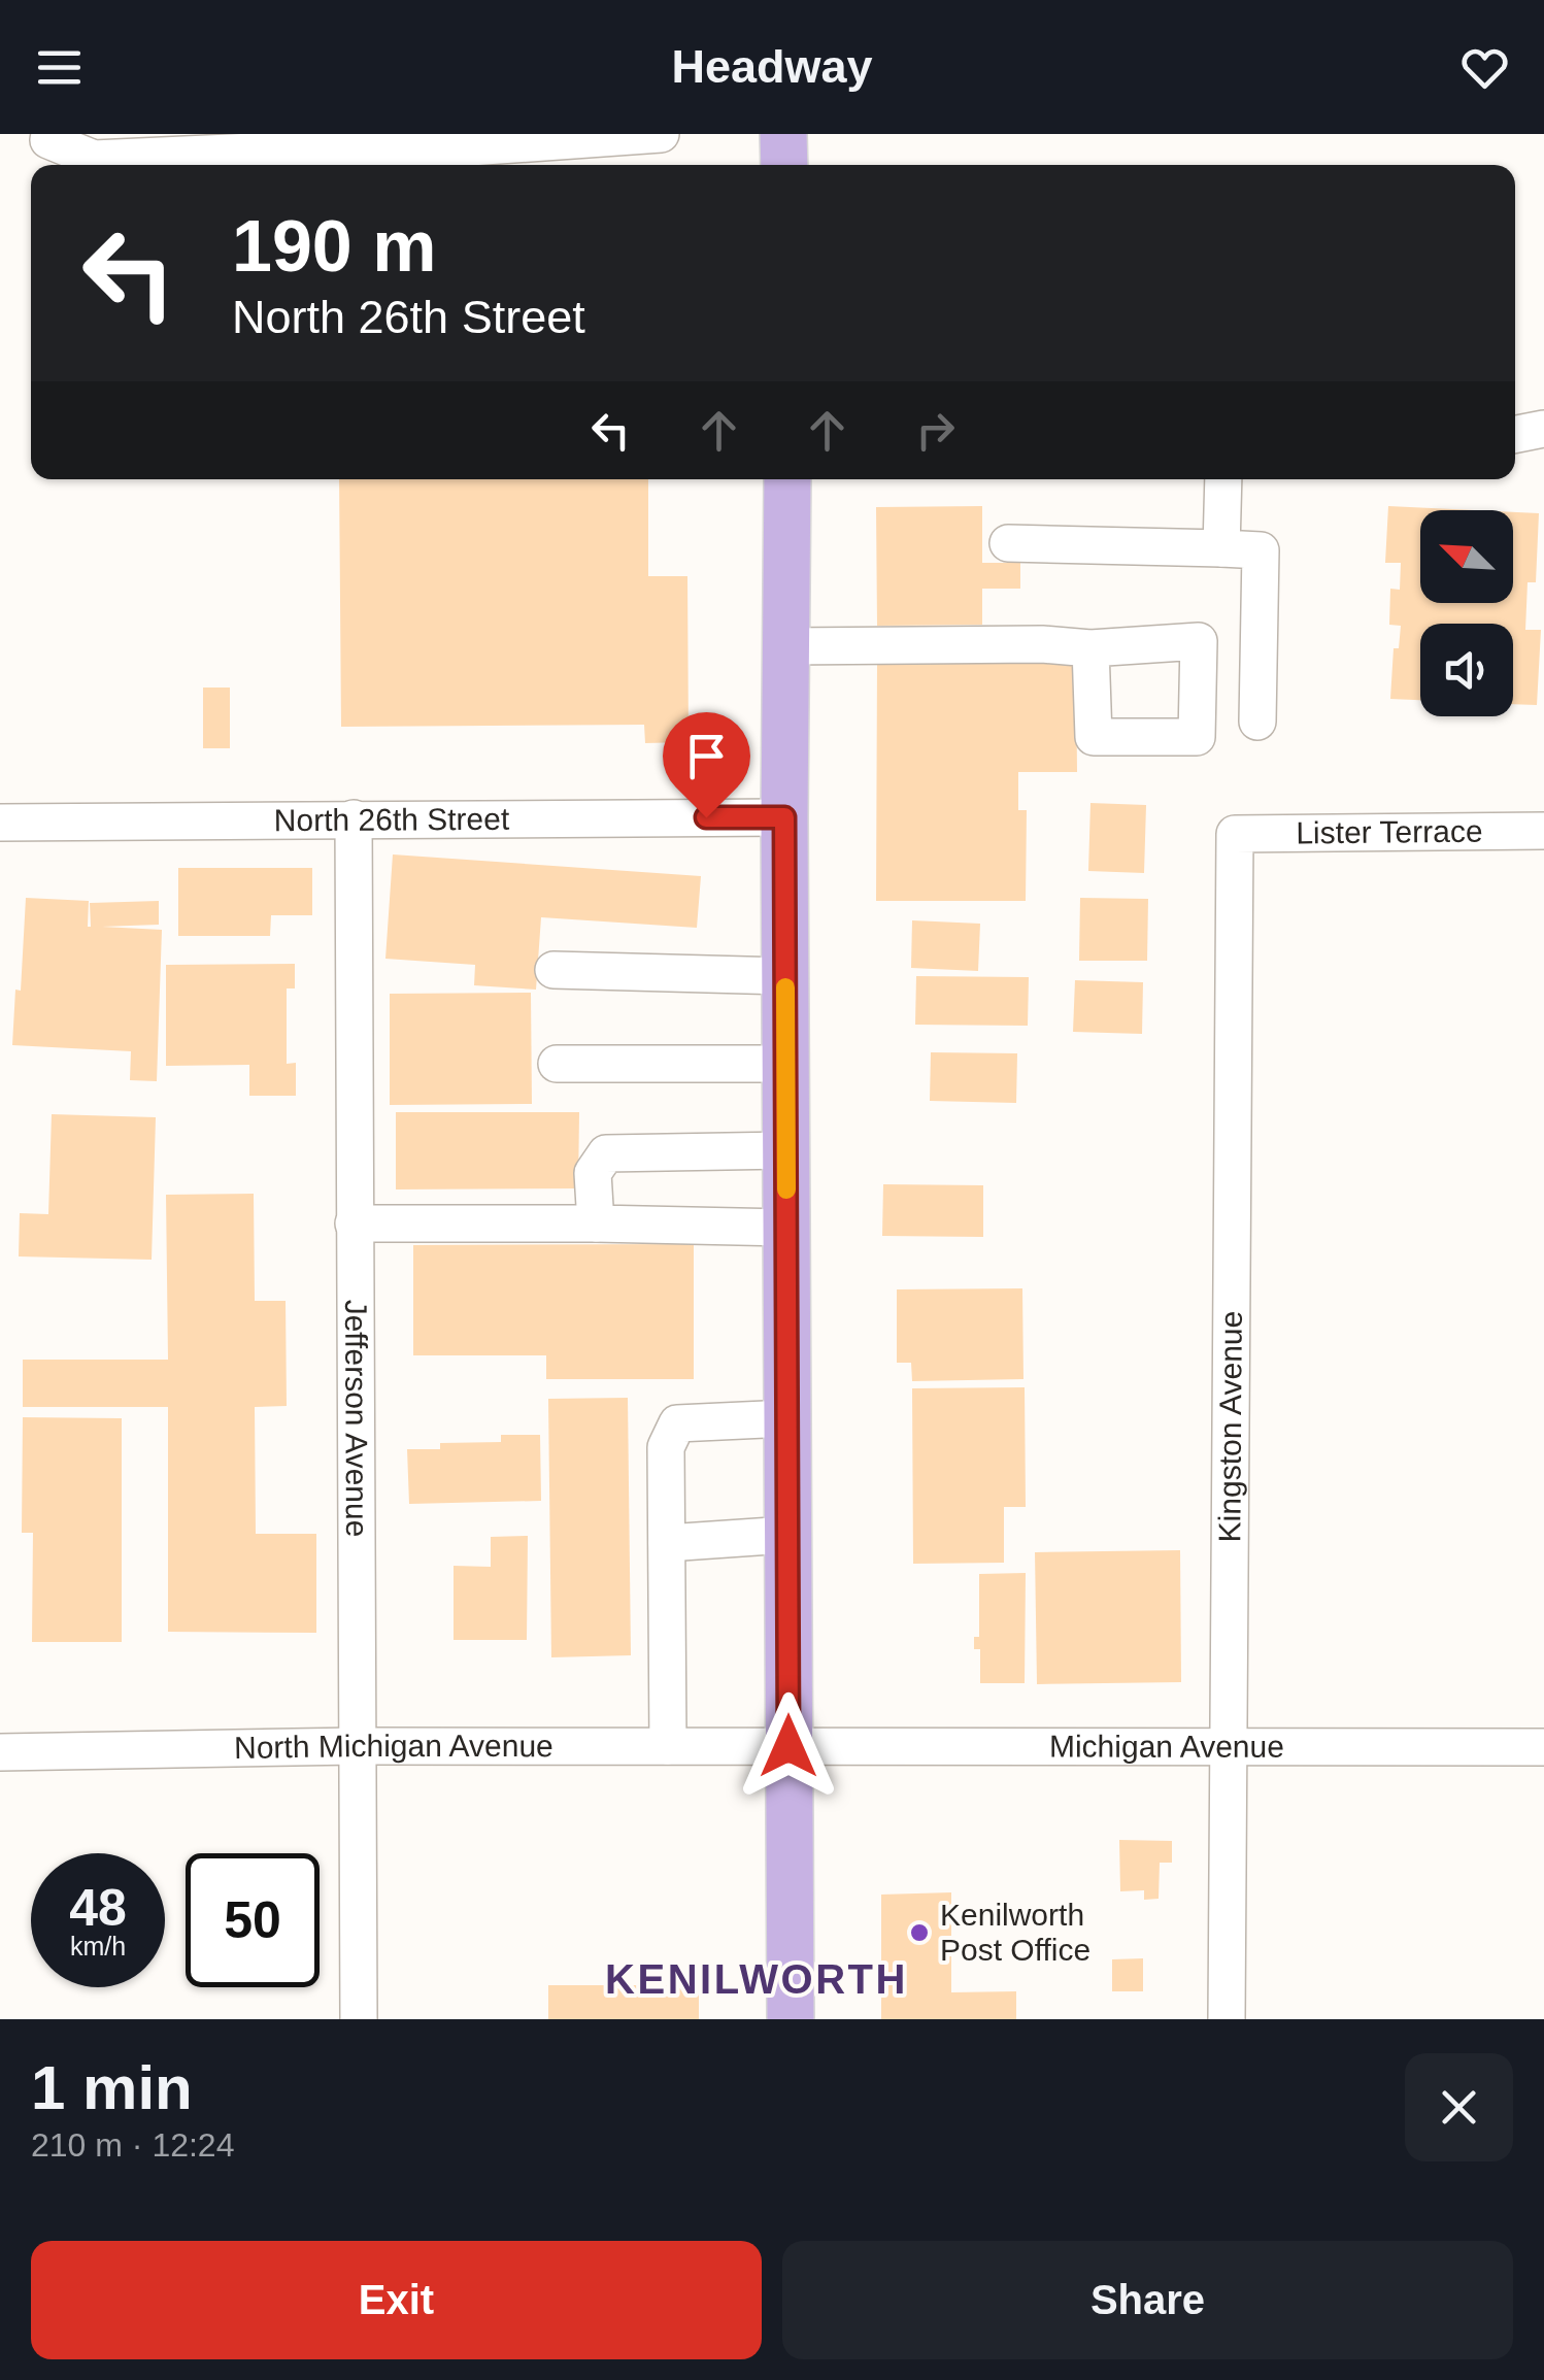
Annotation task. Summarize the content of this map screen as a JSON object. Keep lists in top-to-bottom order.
{
  "streets": {
    "street": [
      "North 26th Street",
      "Lister Terrace",
      "Jefferson Avenue",
      "Kingston Avenue",
      "North Michigan Avenue",
      "Michigan Avenue"
    ]
  },
  "crossings": [
    ["North 26th Street", "Jefferson Avenue"],
    ["Lister Terrace", "Kingston Avenue"],
    ["Jefferson Avenue", "North Michigan Avenue"],
    ["Kingston Avenue", "Michigan Avenue"],
    ["North Michigan Avenue", "Michigan Avenue"]
  ],
  "districts": ["KENILWORTH"],
  "places": ["Kenilworth Post Office"],
  "north": "top left",
  "page": {
    "header": "Headway",
    "turn": ["190 m", "North 26th Street"],
    "speed": "48 km/h",
    "limit": "50",
    "heading": ["1 min", "210 m · 12:24"],
    "buttons": ["Exit", "Share"]
  }
}
